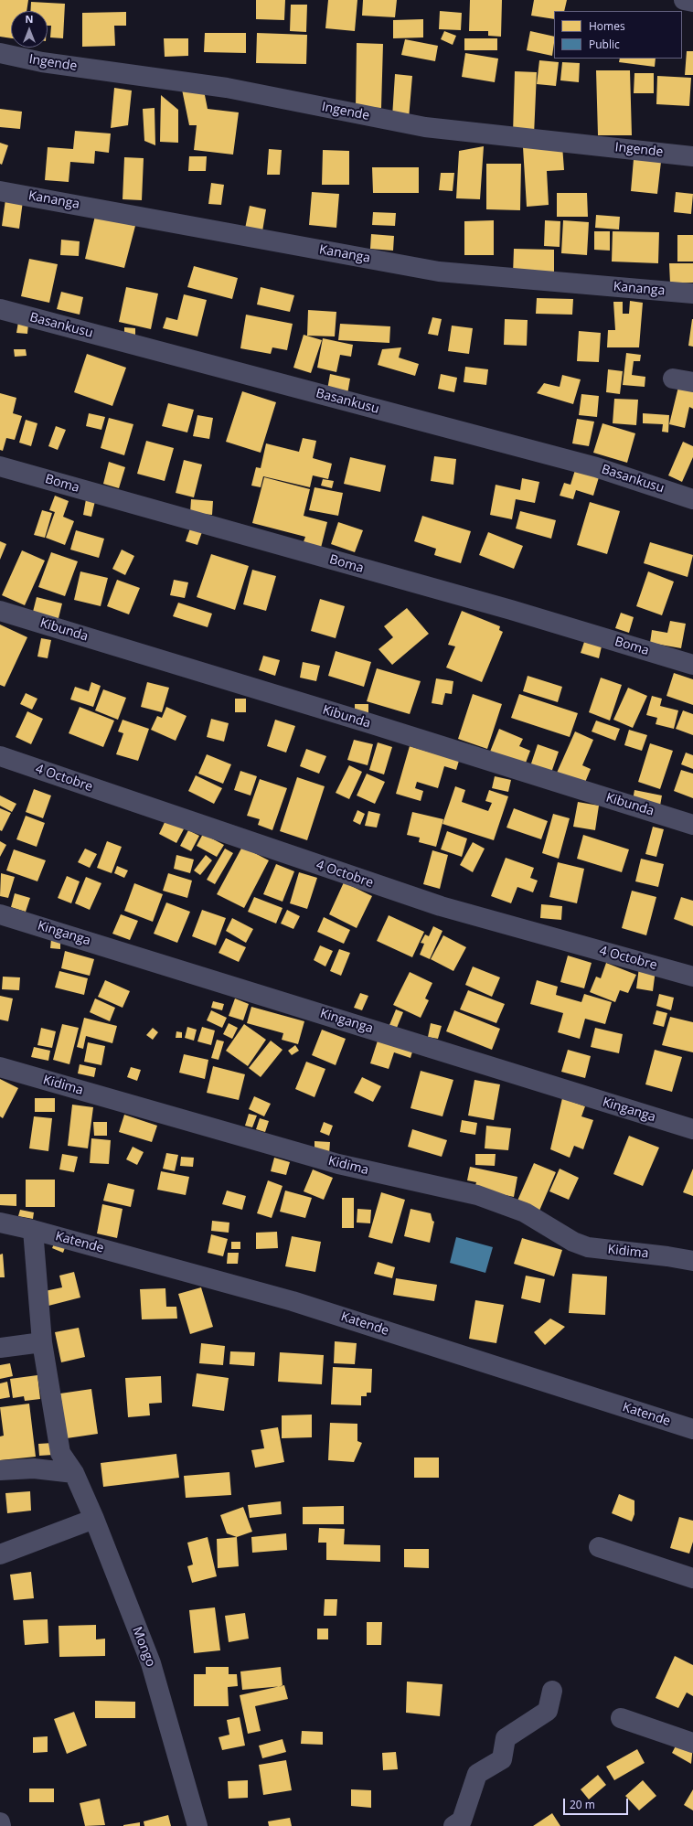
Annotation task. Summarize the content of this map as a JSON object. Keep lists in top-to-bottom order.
{
  "streets": {
    "street": [
      "Ingende",
      "Kananga",
      "Basankusu",
      "Boma",
      "Kibunda",
      "4 Octobre",
      "Kinganga",
      "Kidima",
      "Katende",
      "Mongo"
    ]
  },
  "legend": ["Homes", "Public"],
  "scale_bar": "20 m",
  "north": "top"
}
